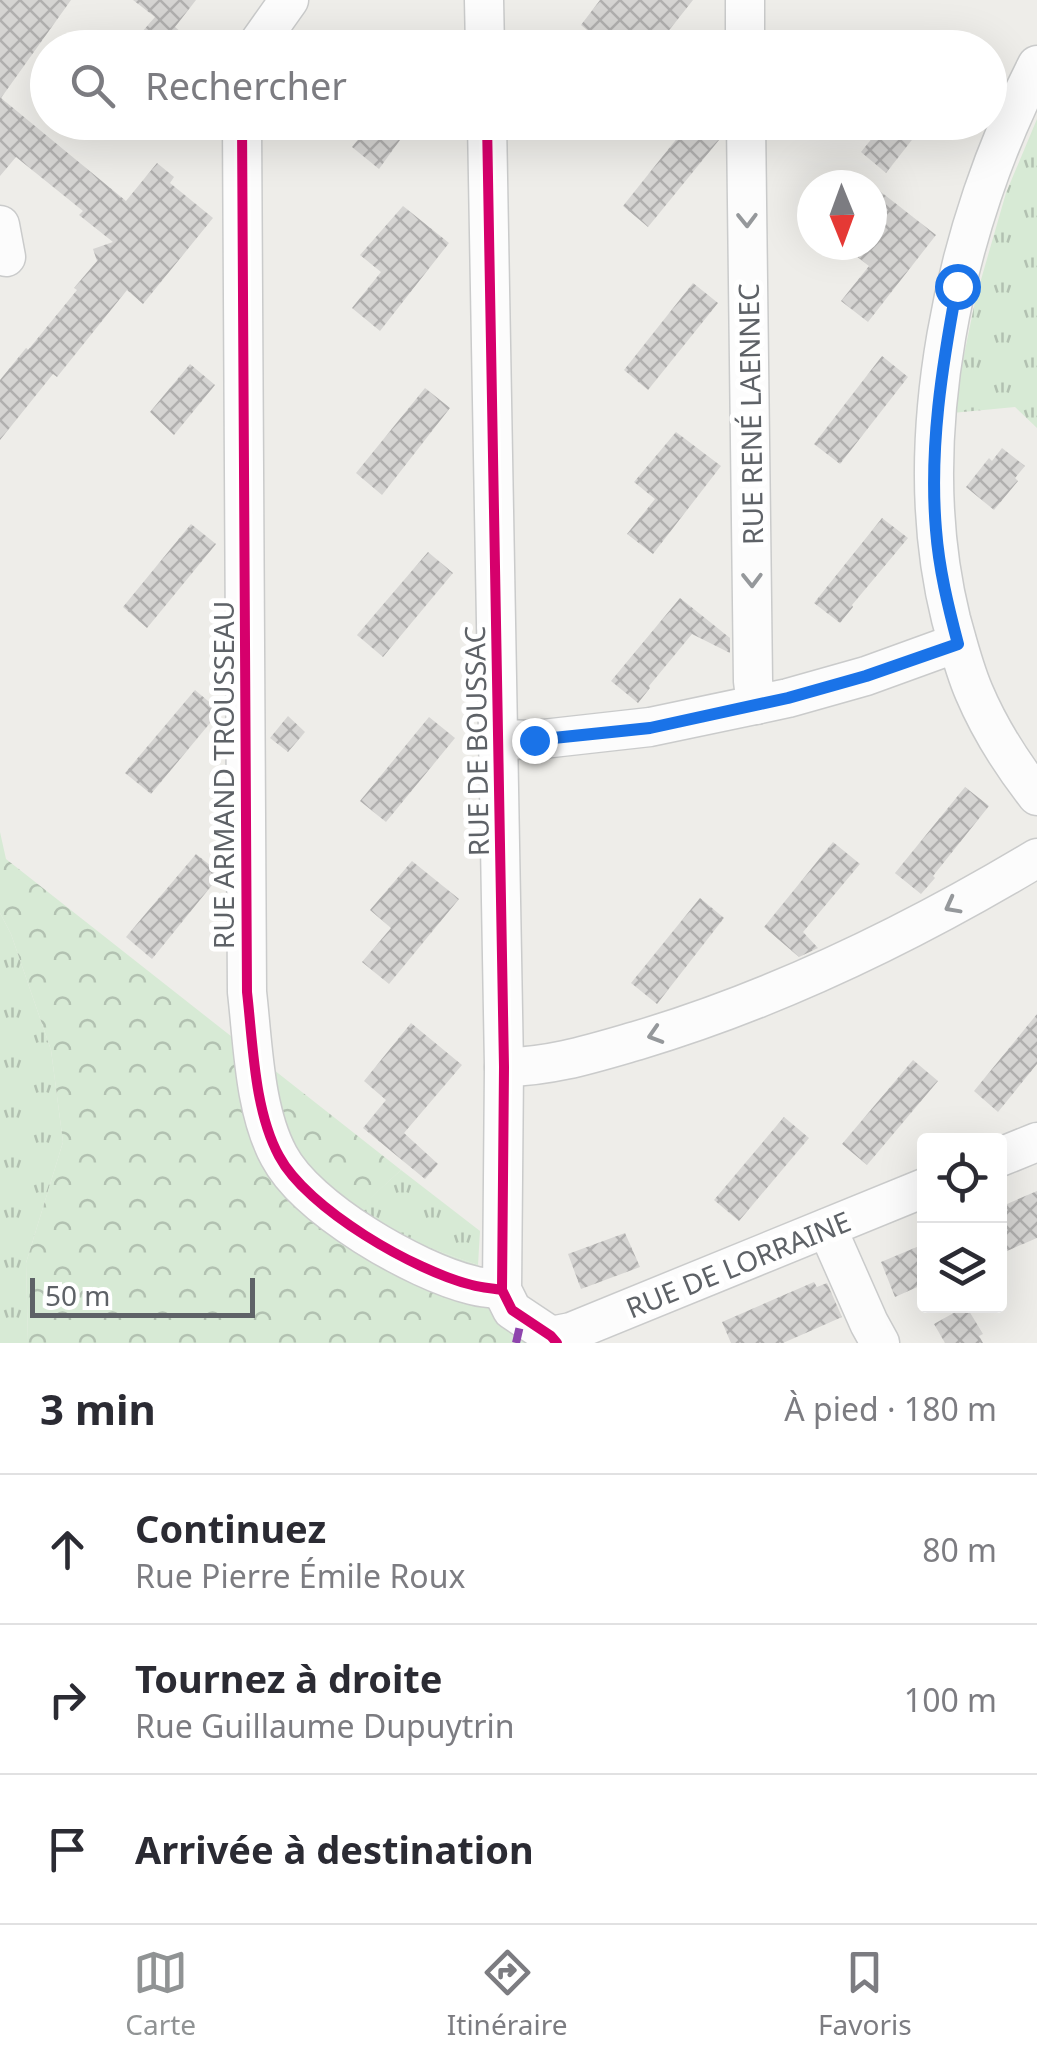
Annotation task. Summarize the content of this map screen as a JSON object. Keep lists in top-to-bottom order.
{
  "streets": {
    "street": [
      "RUE RENÉ LAENNEC",
      "RUE DE BOUSSAC",
      "RUE ARMAND TROUSSEAU",
      "RUE DE LORRAINE"
    ]
  },
  "crossings": [
    ["RUE DE BOUSSAC", "RUE ARMAND TROUSSEAU"]
  ],
  "scale_bar": "50 m",
  "north": "bottom",
  "page": {
    "search": "Rechercher",
    "scale": "50 m",
    "heading": ["3 min", "À pied · 180 m"],
    "list": [
      ["Continuez", "Rue Pierre Émile Roux", "80 m"],
      ["Tournez à droite", "Rue Guillaume Dupuytrin", "100 m"],
      "Arrivée à destination"
    ],
    "nav": ["Carte", "Itinéraire", "Favoris"]
  }
}
